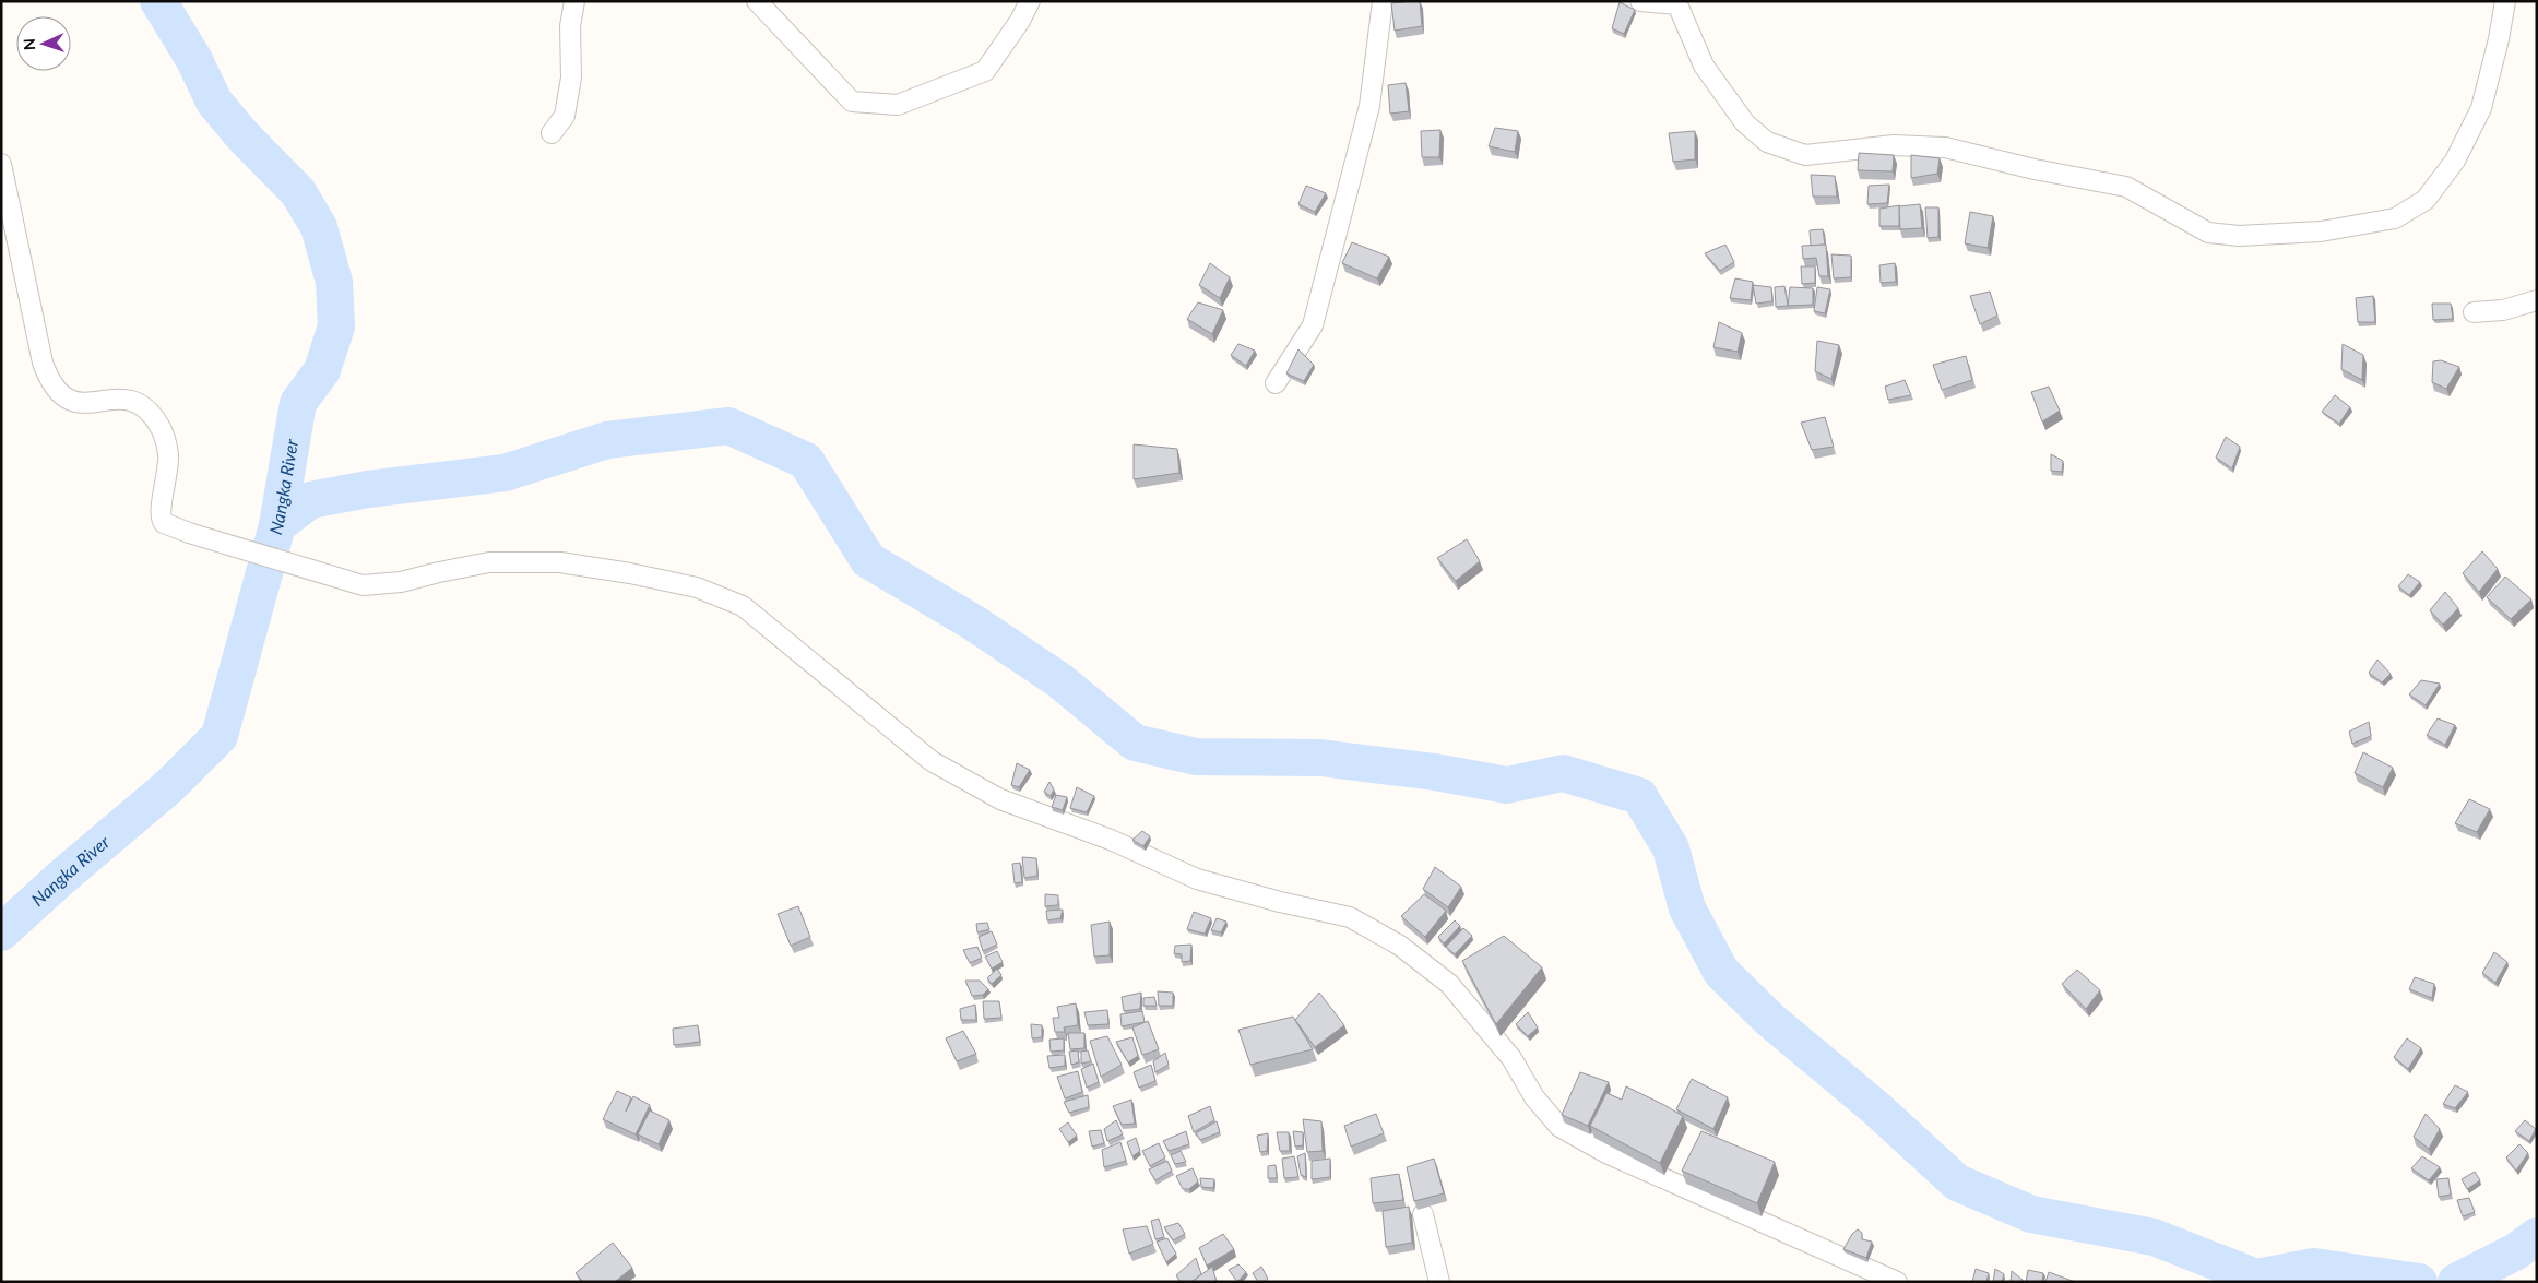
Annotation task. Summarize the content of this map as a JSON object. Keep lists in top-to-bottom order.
{
  "water": ["Nangka River"],
  "north": "left"
}
